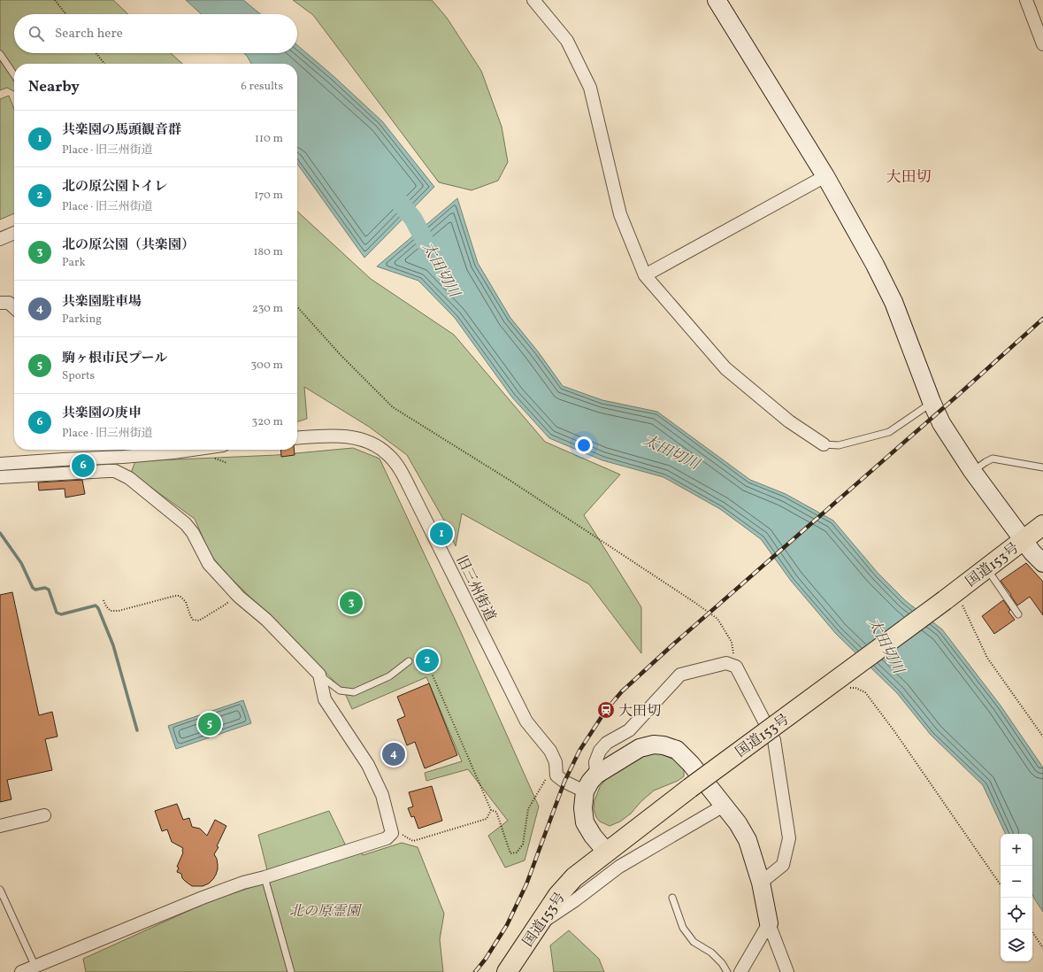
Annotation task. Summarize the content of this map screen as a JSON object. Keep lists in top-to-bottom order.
{
  "streets": {
    "highway": ["国道153号"],
    "street": ["旧三州街道"]
  },
  "districts": ["大田切"],
  "water": ["太田切川"],
  "parks": ["北の原霊園"],
  "places": {
    "station": ["大田切"]
  },
  "page": {
    "search": "Search here",
    "heading": ["Nearby", "6 results"],
    "list": [
      {
        "mark": "1",
        "name": "共楽園の馬頭観音群",
        "note": "Place · 旧三州街道",
        "value": "110 m"
      },
      {
        "mark": "2",
        "name": "北の原公園トイレ",
        "note": "Place · 旧三州街道",
        "value": "170 m"
      },
      {
        "mark": "3",
        "name": "北の原公園（共楽園）",
        "note": "Park",
        "value": "180 m"
      },
      {
        "mark": "4",
        "name": "共楽園駐車場",
        "note": "Parking",
        "value": "230 m"
      },
      {
        "mark": "5",
        "name": "駒ヶ根市民プール",
        "note": "Sports",
        "value": "300 m"
      },
      {
        "mark": "6",
        "name": "共楽園の庚申",
        "note": "Place · 旧三州街道",
        "value": "320 m"
      }
    ],
    "pins": [
      "6",
      "1",
      "3",
      "2",
      "5",
      "4"
    ],
    "map_buttons": ["+", "−"]
  }
}
